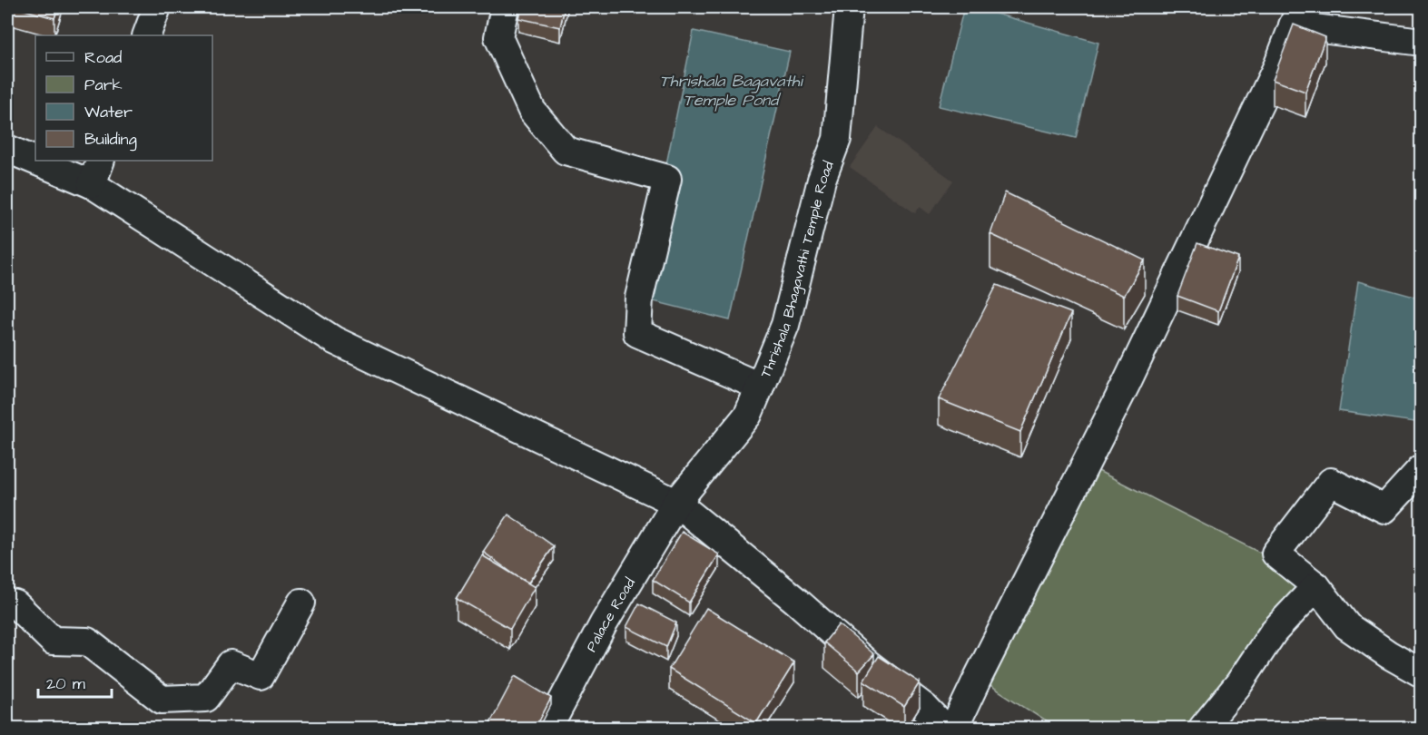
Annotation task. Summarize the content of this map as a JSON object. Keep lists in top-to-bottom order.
{
  "streets": {
    "street": ["Thrishala Bhagavathi Temple Road", "Palace Road"]
  },
  "crossings": [
    ["Thrishala Bhagavathi Temple Road", "Palace Road"]
  ],
  "water": ["Thrishala Bagavathi Temple Pond"],
  "legend": [
    "Road",
    "Park",
    "Water",
    "Building"
  ],
  "scale_bar": "20 m"
}
